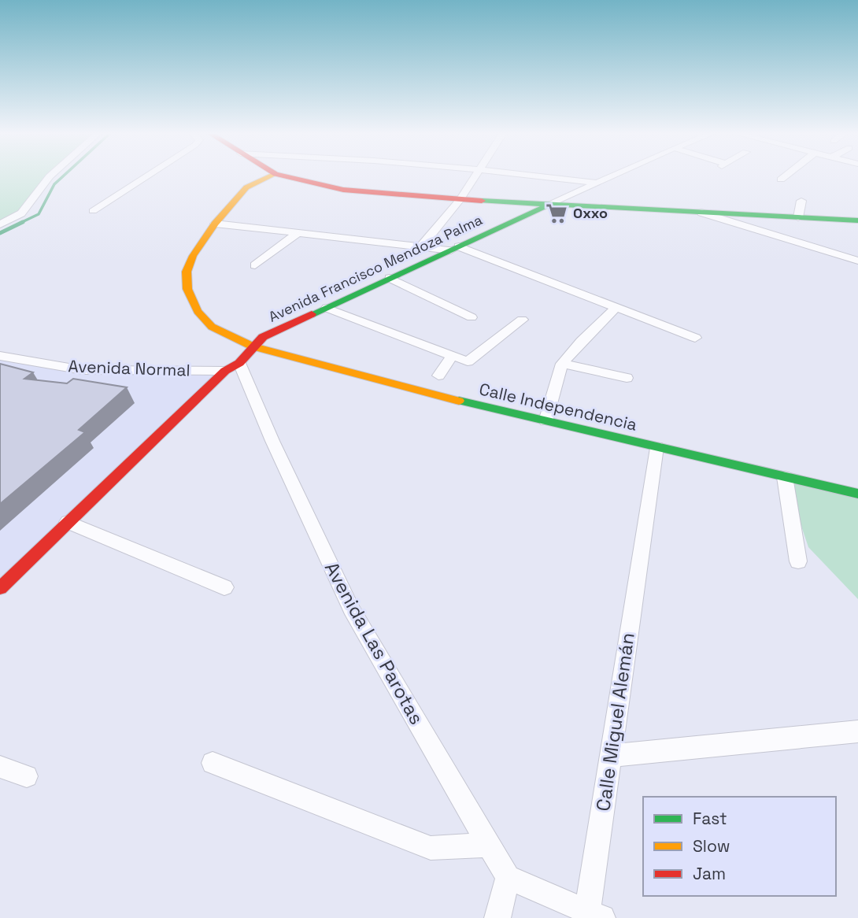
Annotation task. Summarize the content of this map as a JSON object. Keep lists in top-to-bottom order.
{
  "streets": {
    "street": [
      "Avenida Francisco Mendoza Palma",
      "Avenida Normal",
      "Calle Independencia",
      "Avenida Las Parotas",
      "Calle Miguel Alemán"
    ]
  },
  "crossings": [
    ["Avenida Francisco Mendoza Palma", "Avenida Normal"],
    ["Avenida Francisco Mendoza Palma", "Calle Independencia"],
    ["Avenida Francisco Mendoza Palma", "Avenida Las Parotas"],
    ["Avenida Normal", "Avenida Las Parotas"],
    ["Calle Independencia", "Calle Miguel Alemán"],
    ["Avenida Las Parotas", "Calle Miguel Alemán"]
  ],
  "places": {
    "supermarket": ["Oxxo"]
  },
  "legend": ["Fast", "Slow", "Jam"]
}
